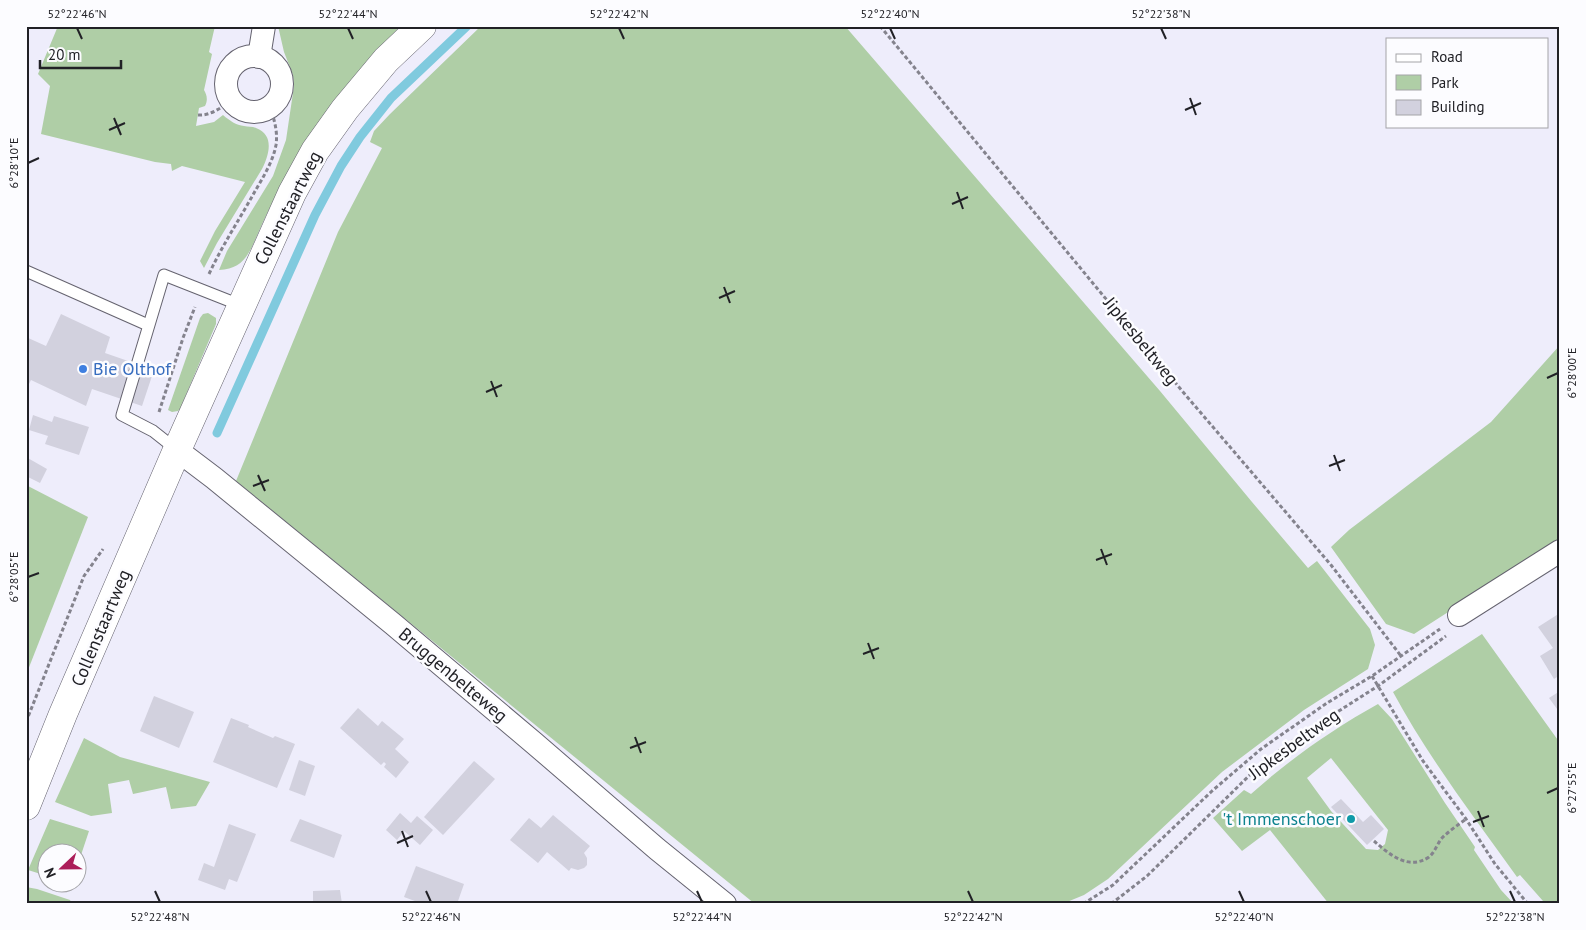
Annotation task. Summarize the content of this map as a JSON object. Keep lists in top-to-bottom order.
{
  "streets": {
    "main road": ["Collenstaartweg"],
    "street": ["Bruggenbelteweg"],
    "path": ["Jipkesbeltweg"]
  },
  "crossings": [
    ["Collenstaartweg", "Bruggenbelteweg"]
  ],
  "places": ["Bie Olthof", "'t Immenschoer"],
  "legend": ["Road", "Park", "Building"],
  "scale_bar": "20 m",
  "north": "left",
  "coordinates": [
    "52°22'46\"N",
    "52°22'44\"N",
    "52°22'42\"N",
    "52°22'40\"N",
    "52°22'38\"N",
    "6°28'10\"E",
    "6°28'00\"E",
    "6°28'05\"E",
    "6°27'55\"E",
    "52°22'48\"N"
  ]
}
